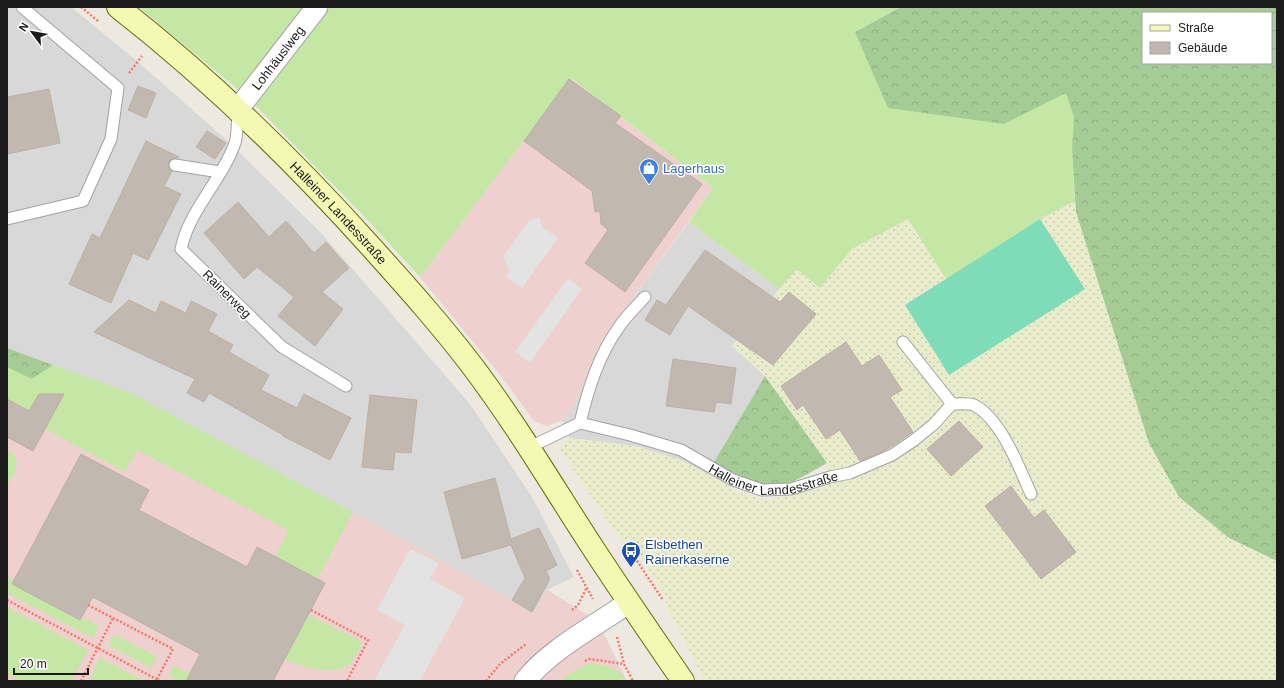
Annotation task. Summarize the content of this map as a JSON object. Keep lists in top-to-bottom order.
{
  "streets": {
    "main road": ["Halleiner Landesstraße"],
    "street": ["Lohhäuslweg"],
    "lane": ["Rainerweg"]
  },
  "crossings": [
    ["Lohhäuslweg", "Halleiner Landesstraße"],
    ["Lohhäuslweg", "Rainerweg"],
    ["Halleiner Landesstraße", "Rainerweg"]
  ],
  "places": {
    "shop": ["Lagerhaus"],
    "bus stop": ["Elsbethen Rainerkaserne"]
  },
  "legend": ["Straße", "Gebäude"],
  "scale_bar": "20 m",
  "north": "top left"
}
